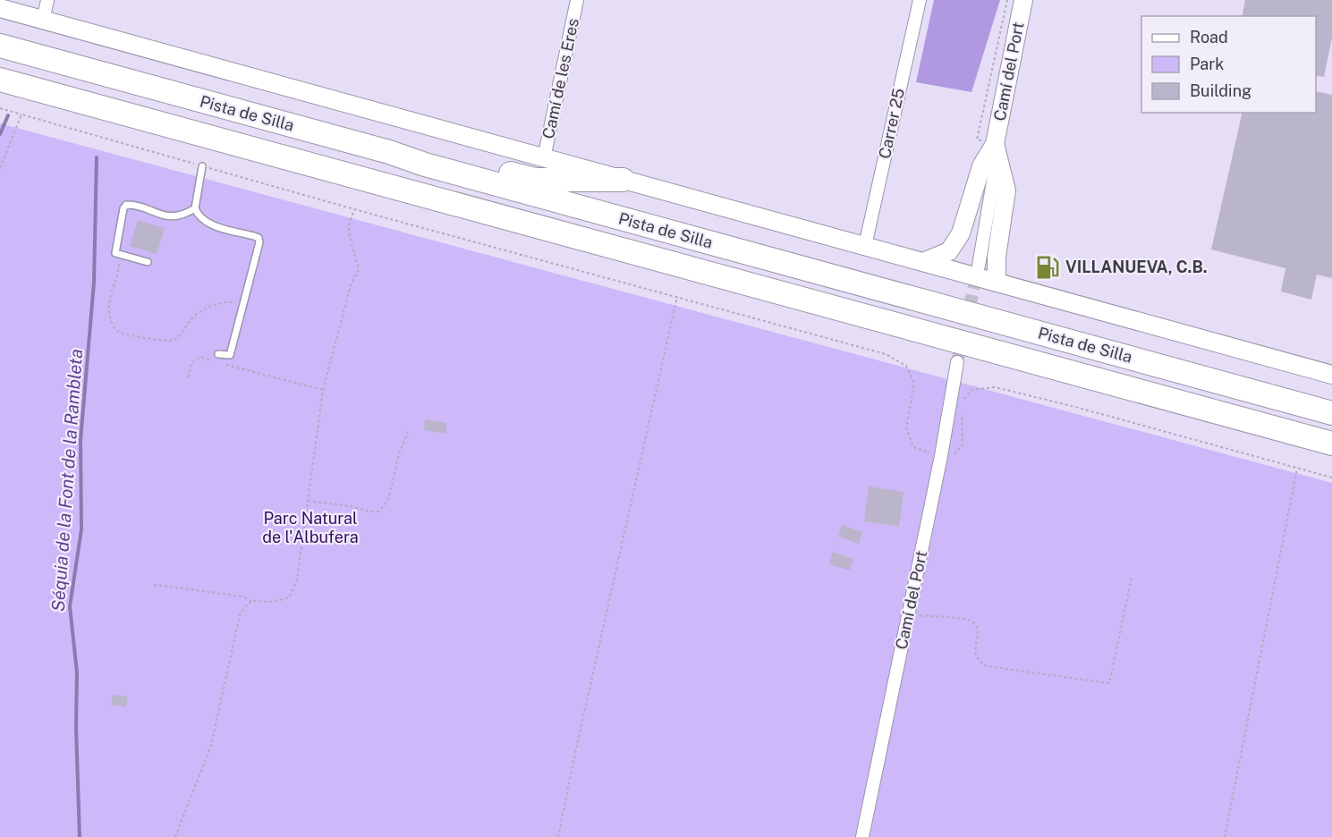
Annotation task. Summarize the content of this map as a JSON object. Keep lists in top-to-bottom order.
{
  "streets": {
    "highway": ["Pista de Silla"],
    "street": ["Camí del Port", "Camí de les Eres", "Carrer 25"]
  },
  "water": ["Séquia de la Font de la Rambleta"],
  "parks": ["Parc Natural de l'Albufera"],
  "places": {
    "fuel station": ["VILLANUEVA, C.B."]
  },
  "legend": ["Road", "Park", "Building"]
}
